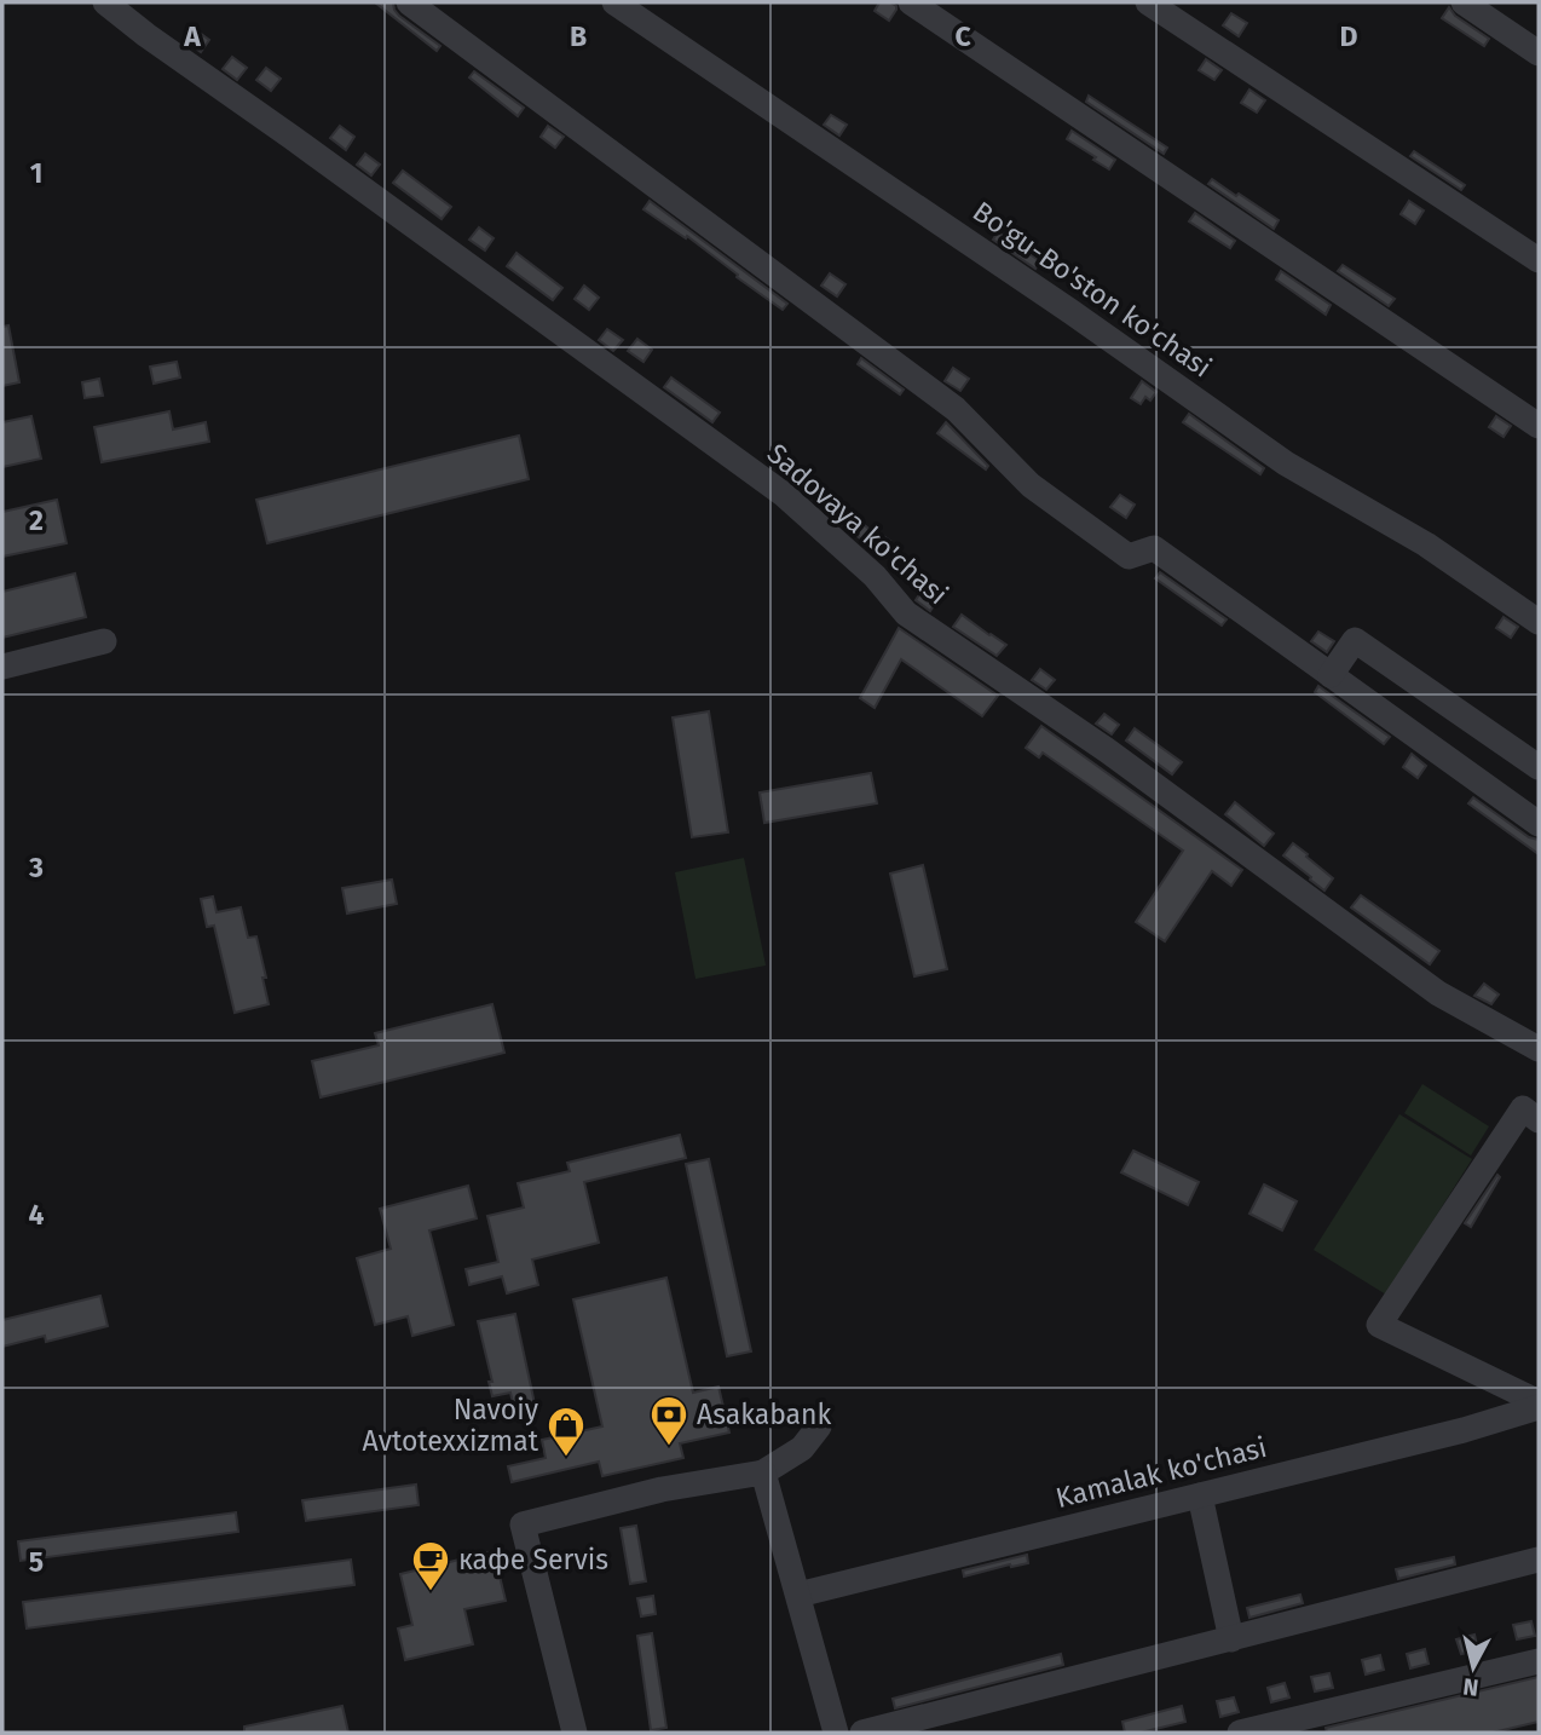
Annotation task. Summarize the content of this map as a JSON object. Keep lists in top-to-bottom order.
{
  "streets": {
    "street": ["Bo'gu-Bo'ston ko'chasi", "Sadovaya ko'chasi", "Kamalak ko'chasi"]
  },
  "places": {
    "bank": ["Asakabank"],
    "shop": ["Navoiy Avtotexxizmat"],
    "cafe": ["кафе Servis"]
  },
  "north": "bottom",
  "grid": {
    "columns": [
      "A",
      "B",
      "C",
      "D"
    ],
    "rows": [
      "1",
      "2",
      "3",
      "4",
      "5"
    ]
  }
}
